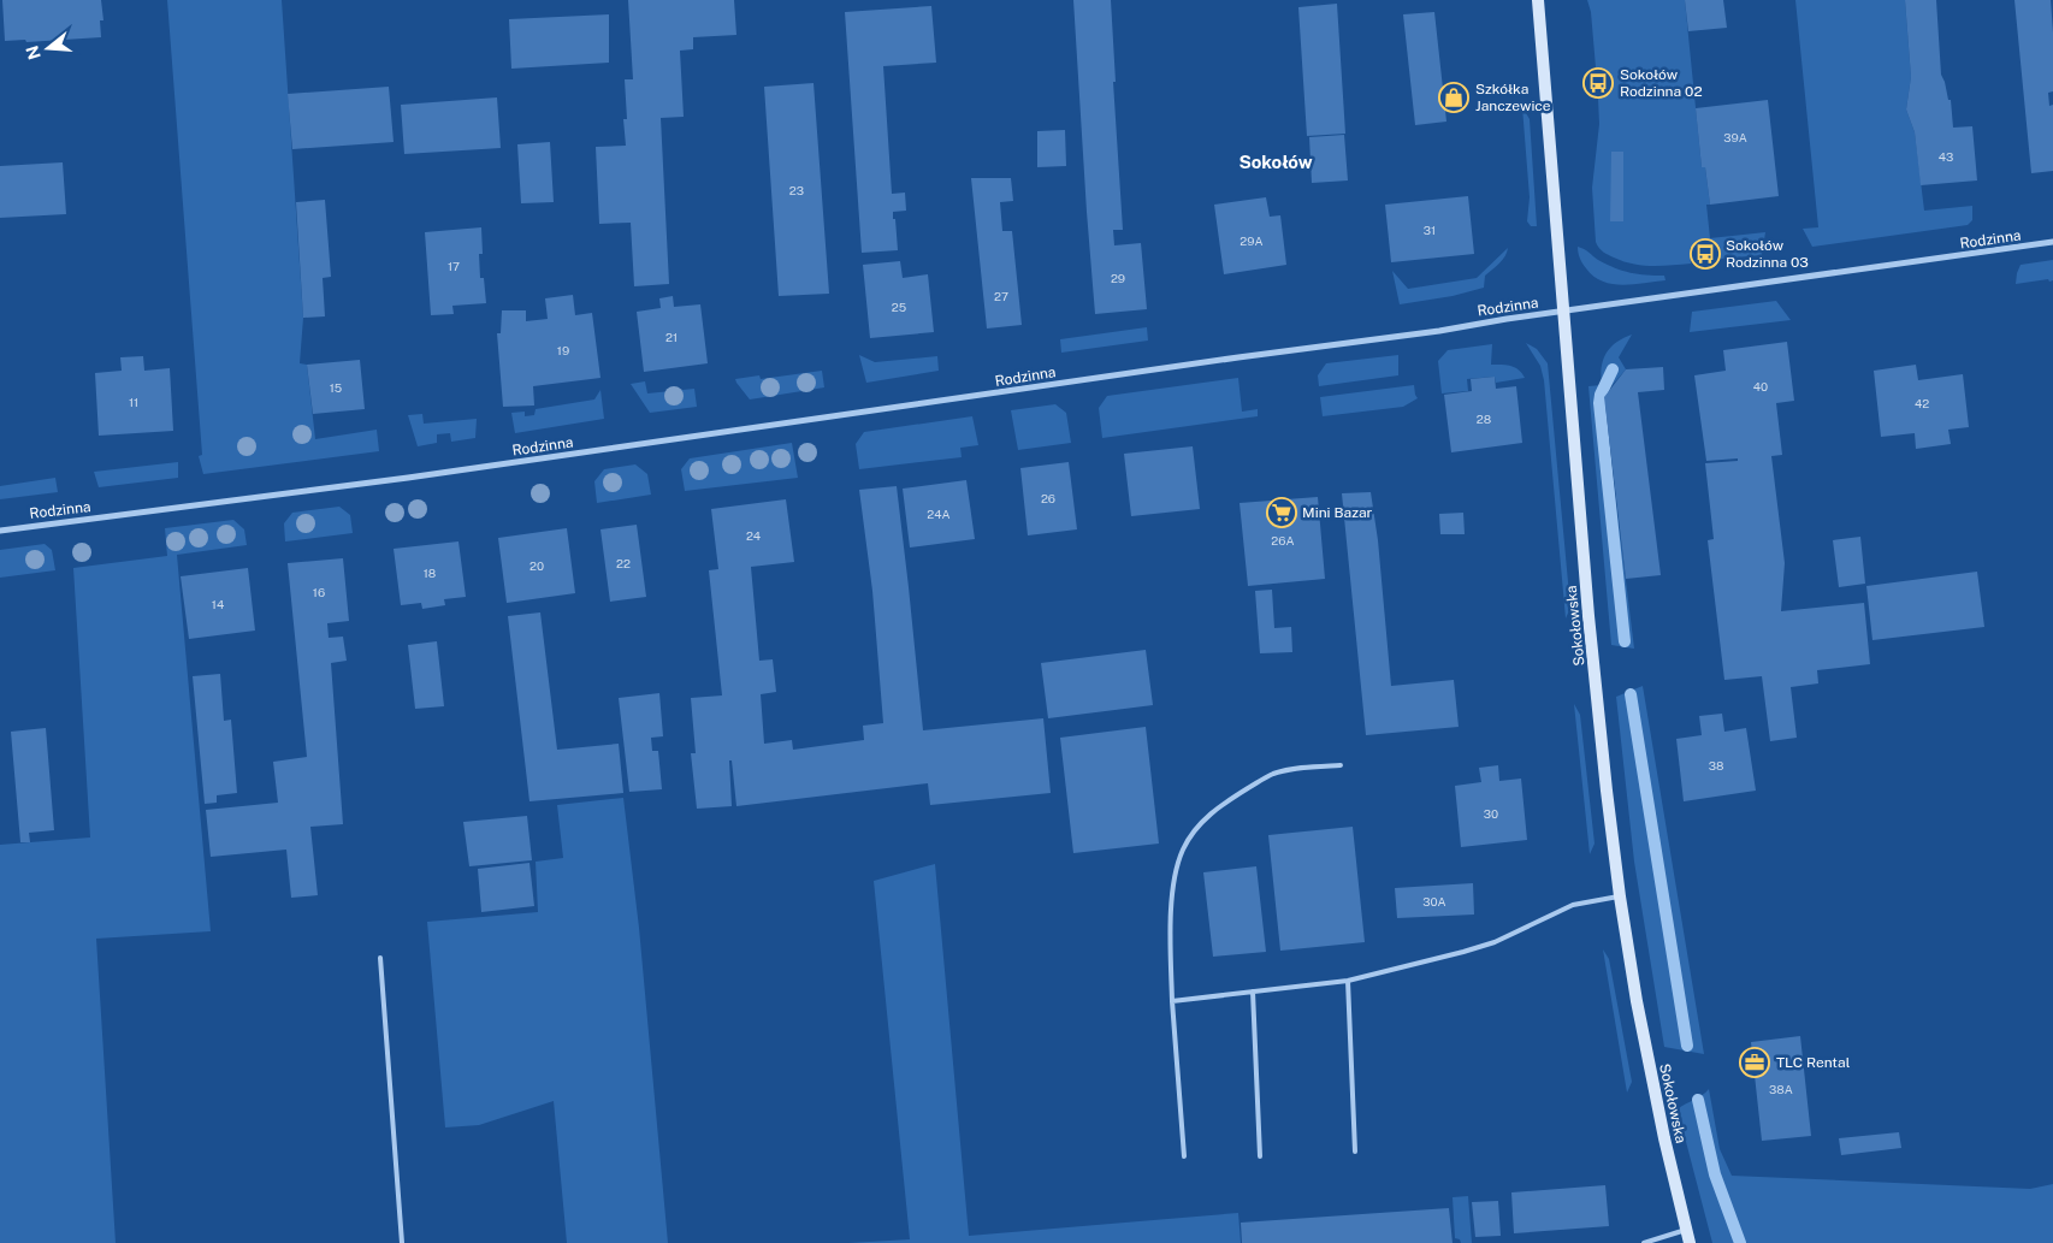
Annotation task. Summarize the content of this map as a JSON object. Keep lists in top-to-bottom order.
{
  "streets": {
    "street": ["Rodzinna", "Sokołowska"]
  },
  "crossings": [
    ["Rodzinna", "Sokołowska"]
  ],
  "districts": ["Sokołów"],
  "places": {
    "bus stop": ["Sokołów Rodzinna 02", "Sokołów Rodzinna 03"],
    "shop": ["Szkółka Janczewice"],
    "supermarket": ["Mini Bazar"],
    "office": ["TLC Rental"]
  },
  "house_numbers": [
    "39A",
    "43",
    "23",
    "31",
    "29A",
    "17",
    "29",
    "27",
    "25",
    "21",
    "19",
    "40",
    "15",
    "11",
    "42",
    "28",
    "26",
    "24A",
    "24",
    "26A",
    "22",
    "20",
    "18",
    "16",
    "14",
    "38",
    "30",
    "30A",
    "38A"
  ],
  "north": "left"
}
